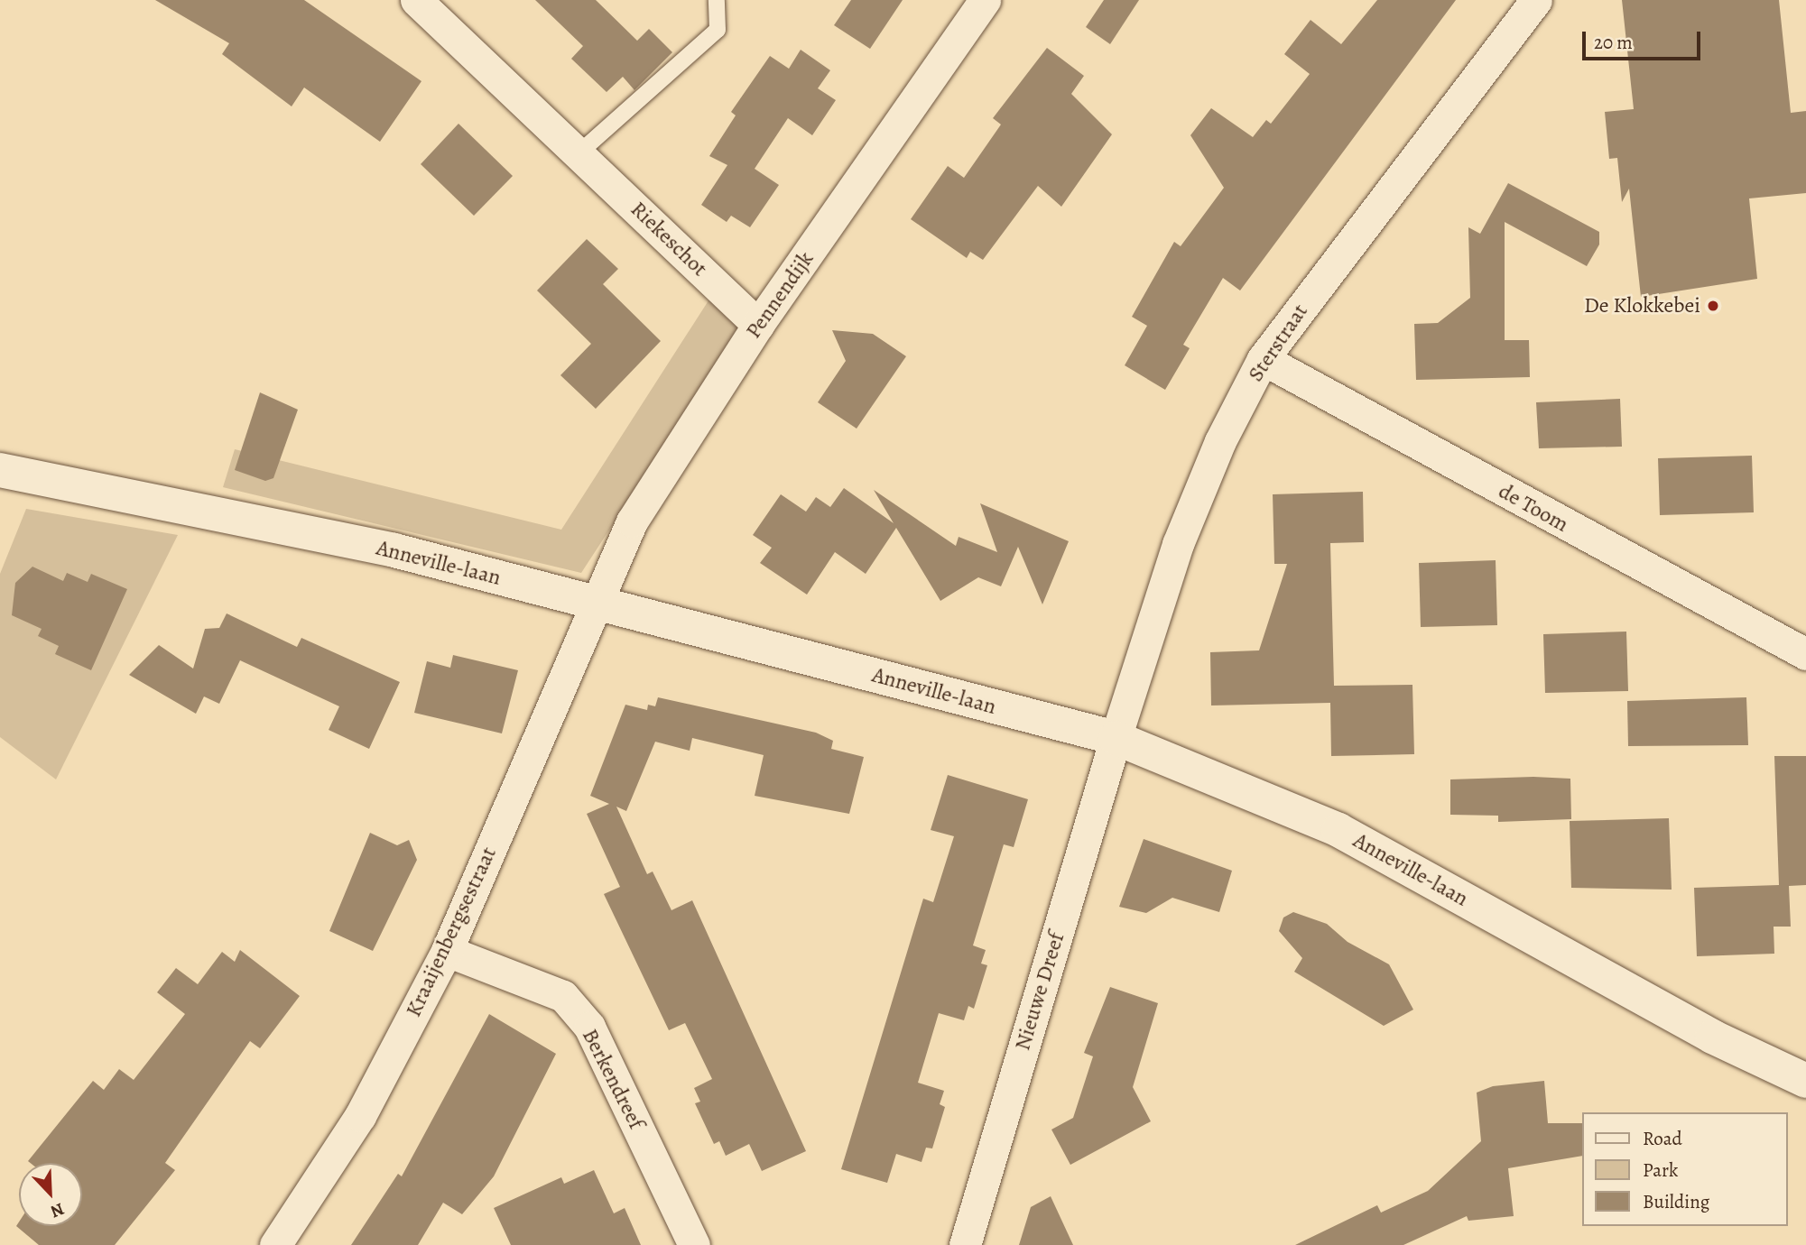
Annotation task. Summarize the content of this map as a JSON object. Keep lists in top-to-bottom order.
{
  "streets": {
    "street": [
      "Riekeschot",
      "Pennendijk",
      "Sterstraat",
      "de Toom",
      "Anneville-laan",
      "Kraaijenbergsestraat",
      "Nieuwe Dreef",
      "Berkendreef"
    ]
  },
  "crossings": [
    ["Riekeschot", "Pennendijk"],
    ["Pennendijk", "Anneville-laan"],
    ["Pennendijk", "Kraaijenbergsestraat"],
    ["Sterstraat", "de Toom"],
    ["Sterstraat", "Anneville-laan"],
    ["Sterstraat", "Nieuwe Dreef"],
    ["Anneville-laan", "Kraaijenbergsestraat"],
    ["Anneville-laan", "Nieuwe Dreef"],
    ["Kraaijenbergsestraat", "Berkendreef"]
  ],
  "places": ["De Klokkebei"],
  "legend": ["Road", "Park", "Building"],
  "scale_bar": "20 m",
  "north": "bottom right"
}
